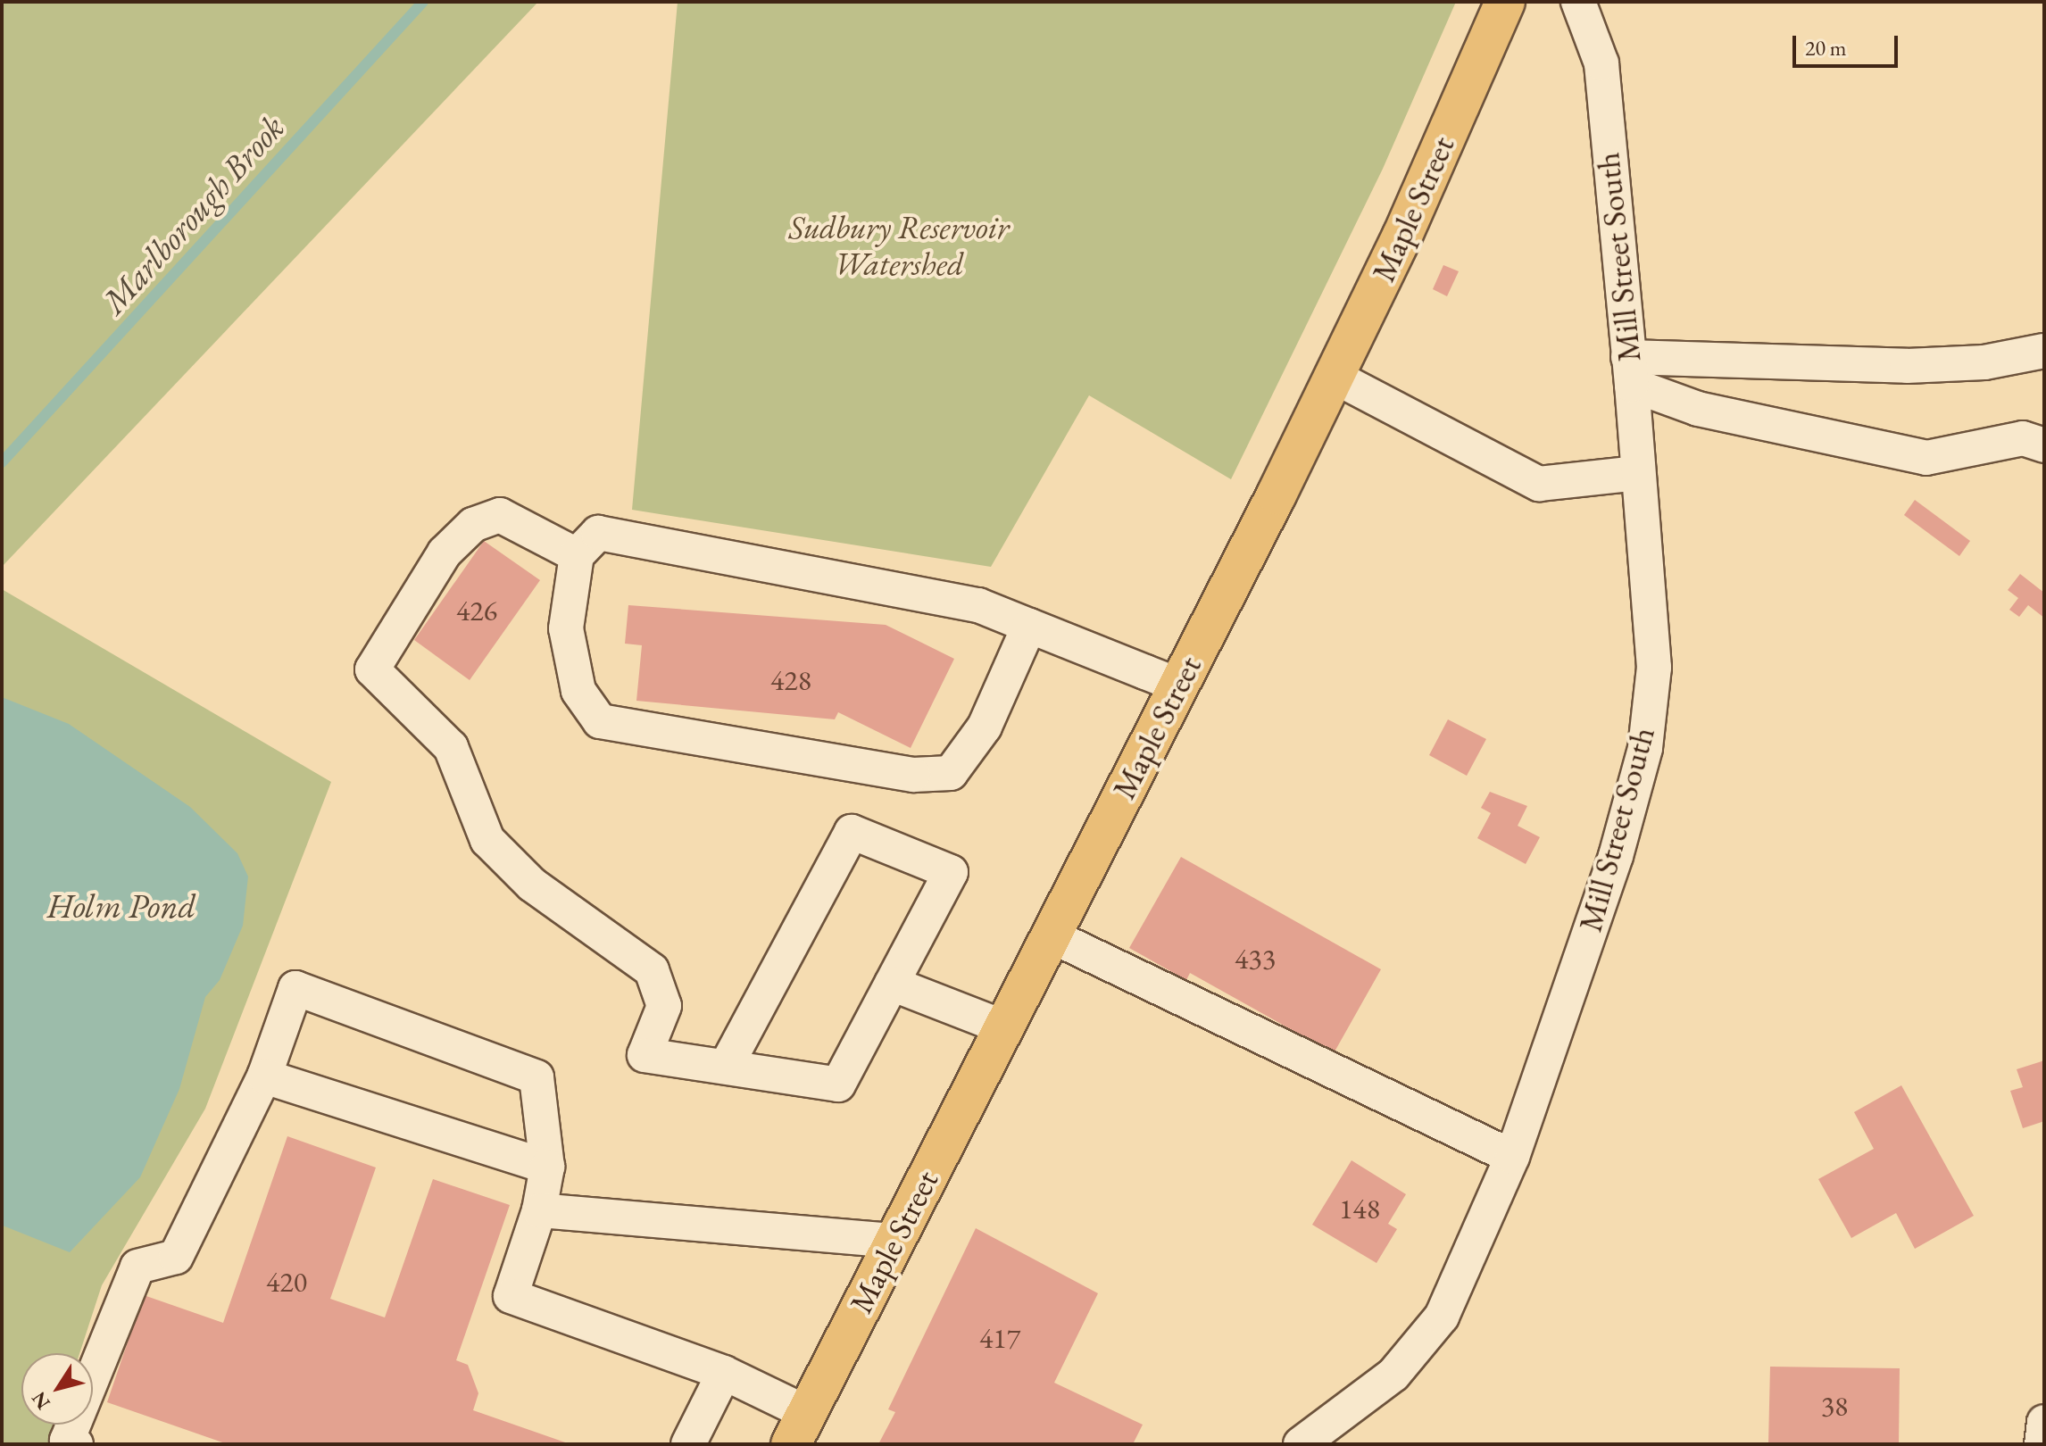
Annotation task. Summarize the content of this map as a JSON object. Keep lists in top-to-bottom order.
{
  "streets": {
    "main road": ["Maple Street"],
    "street": ["Mill Street South"]
  },
  "water": ["Marlborough Brook", "Holm Pond"],
  "parks": ["Sudbury Reservoir Watershed"],
  "house_numbers": [
    "426",
    "428",
    "433",
    "148",
    "420",
    "417",
    "38"
  ],
  "scale_bar": "20 m",
  "north": "bottom left"
}
